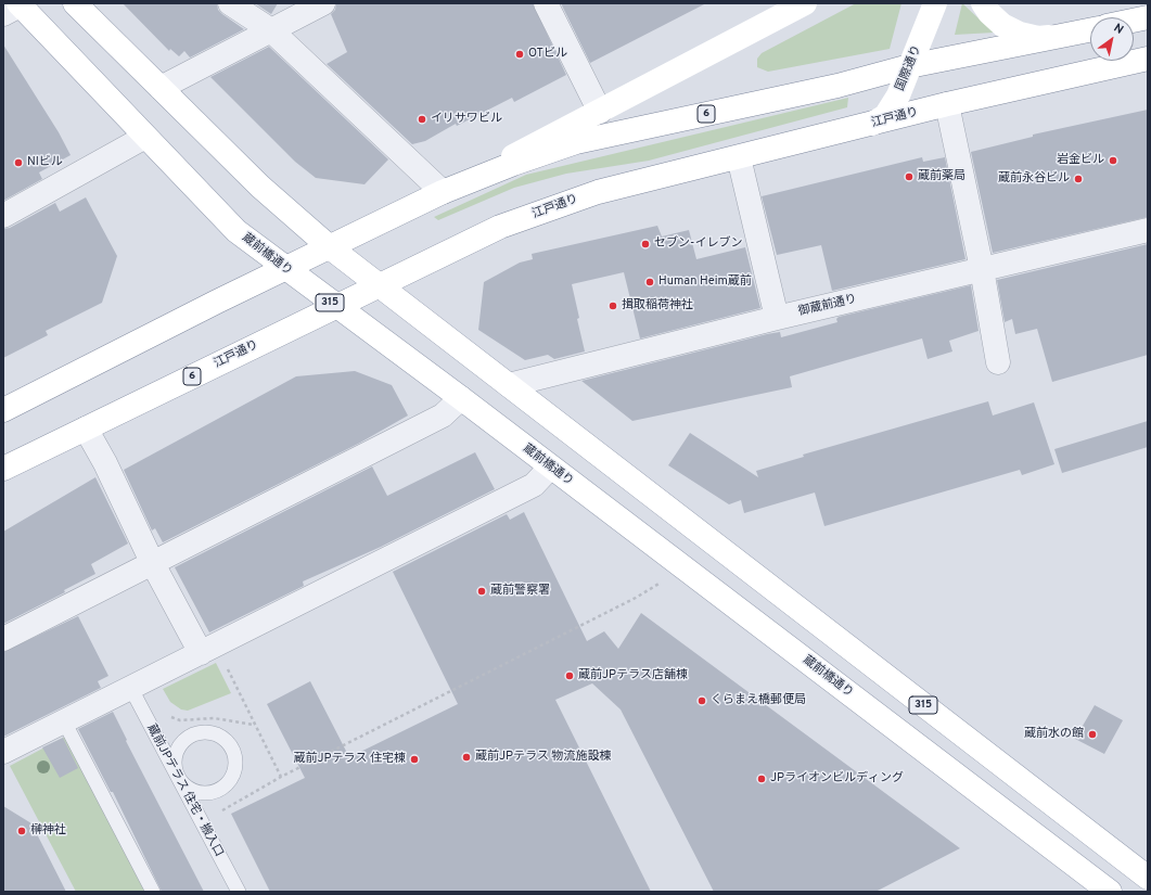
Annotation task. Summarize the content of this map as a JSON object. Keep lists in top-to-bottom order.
{
  "streets": {
    "main road": [
      "国際通り",
      "6",
      "江戸通り",
      "蔵前橋通り",
      "315"
    ],
    "street": ["御蔵前通り"],
    "lane": ["蔵前JPテラス 住宅・搬入口"]
  },
  "crossings": [
    ["国際通り", "6"],
    ["国際通り", "江戸通り"],
    ["6", "蔵前橋通り"],
    ["6", "315"],
    ["江戸通り", "蔵前橋通り"],
    ["江戸通り", "315"],
    ["315", "御蔵前通り"]
  ],
  "places": [
    "OTビル",
    "イリサワビル",
    "岩金ビル",
    "NIビル",
    "蔵前薬局",
    "蔵前永谷ビル",
    "セブン-イレブン",
    "Human Heim蔵前",
    "揖取稲荷神社",
    "蔵前警察署",
    "蔵前JPテラス店舗棟",
    "くらまえ橋郵便局",
    "蔵前水の館",
    "蔵前JPテラス 物流施設棟",
    "蔵前JPテラス 住宅棟",
    "JPライオンビルディング",
    "榊神社"
  ],
  "north": "top right"
}
